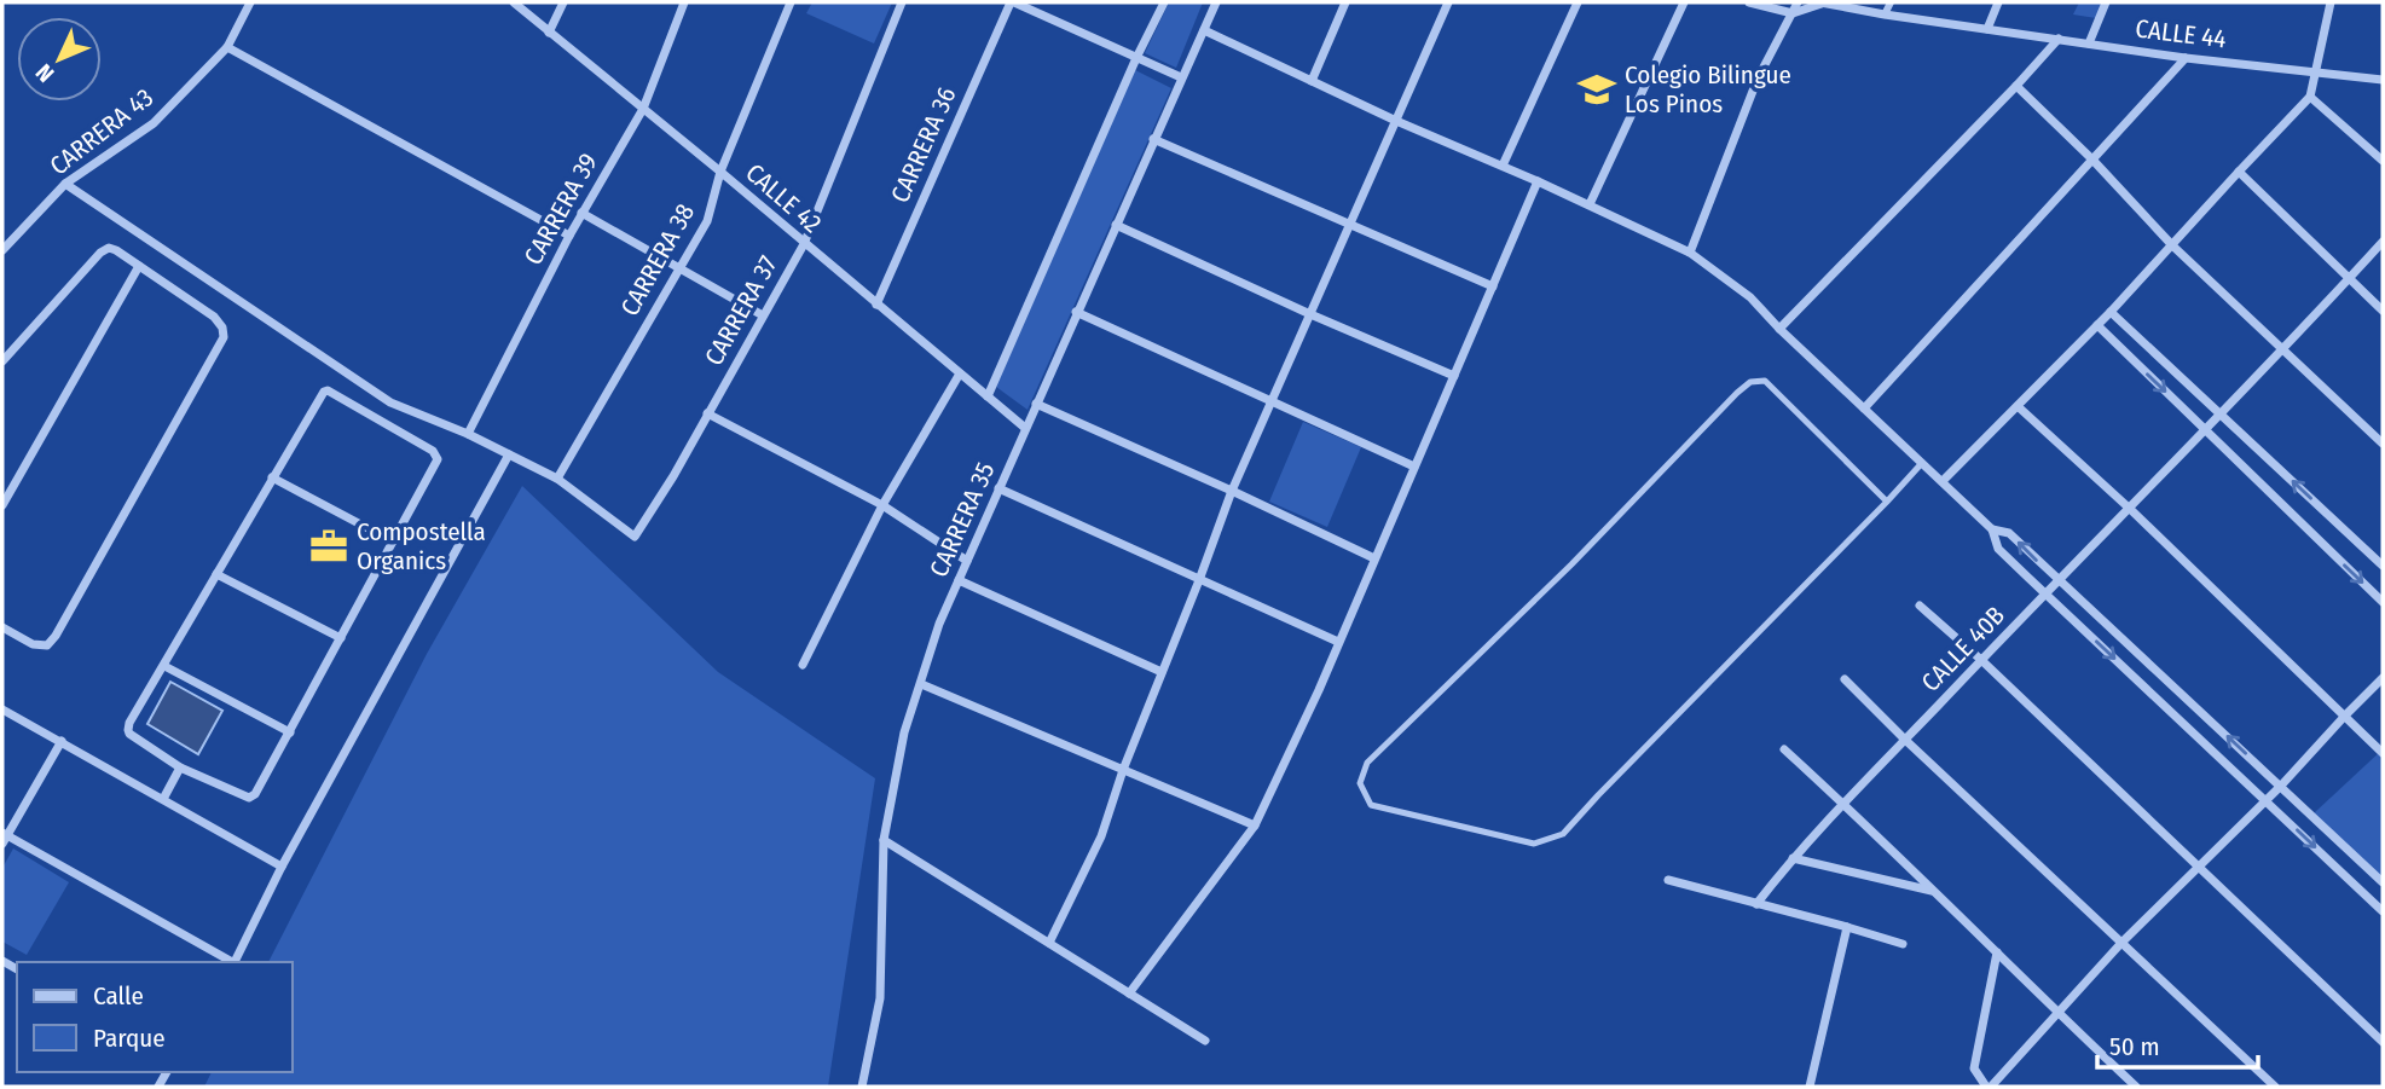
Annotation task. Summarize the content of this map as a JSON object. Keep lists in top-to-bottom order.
{
  "streets": {
    "street": [
      "CALLE 44",
      "CARRERA 43",
      "CARRERA 36",
      "CALLE 42",
      "CARRERA 39",
      "CARRERA 38",
      "CARRERA 37",
      "CARRERA 35",
      "CALLE 40B"
    ]
  },
  "crossings": [
    ["CARRERA 36", "CALLE 42"],
    ["CALLE 42", "CARRERA 39"],
    ["CALLE 42", "CARRERA 38"],
    ["CALLE 42", "CARRERA 37"],
    ["CALLE 42", "CARRERA 35"],
    ["CARRERA 38", "CARRERA 37"]
  ],
  "places": {
    "school or university": ["Colegio Bilingue Los Pinos"],
    "office": ["Compostella Organics"]
  },
  "legend": ["Calle", "Parque"],
  "scale_bar": "50 m",
  "north": "bottom left"
}
